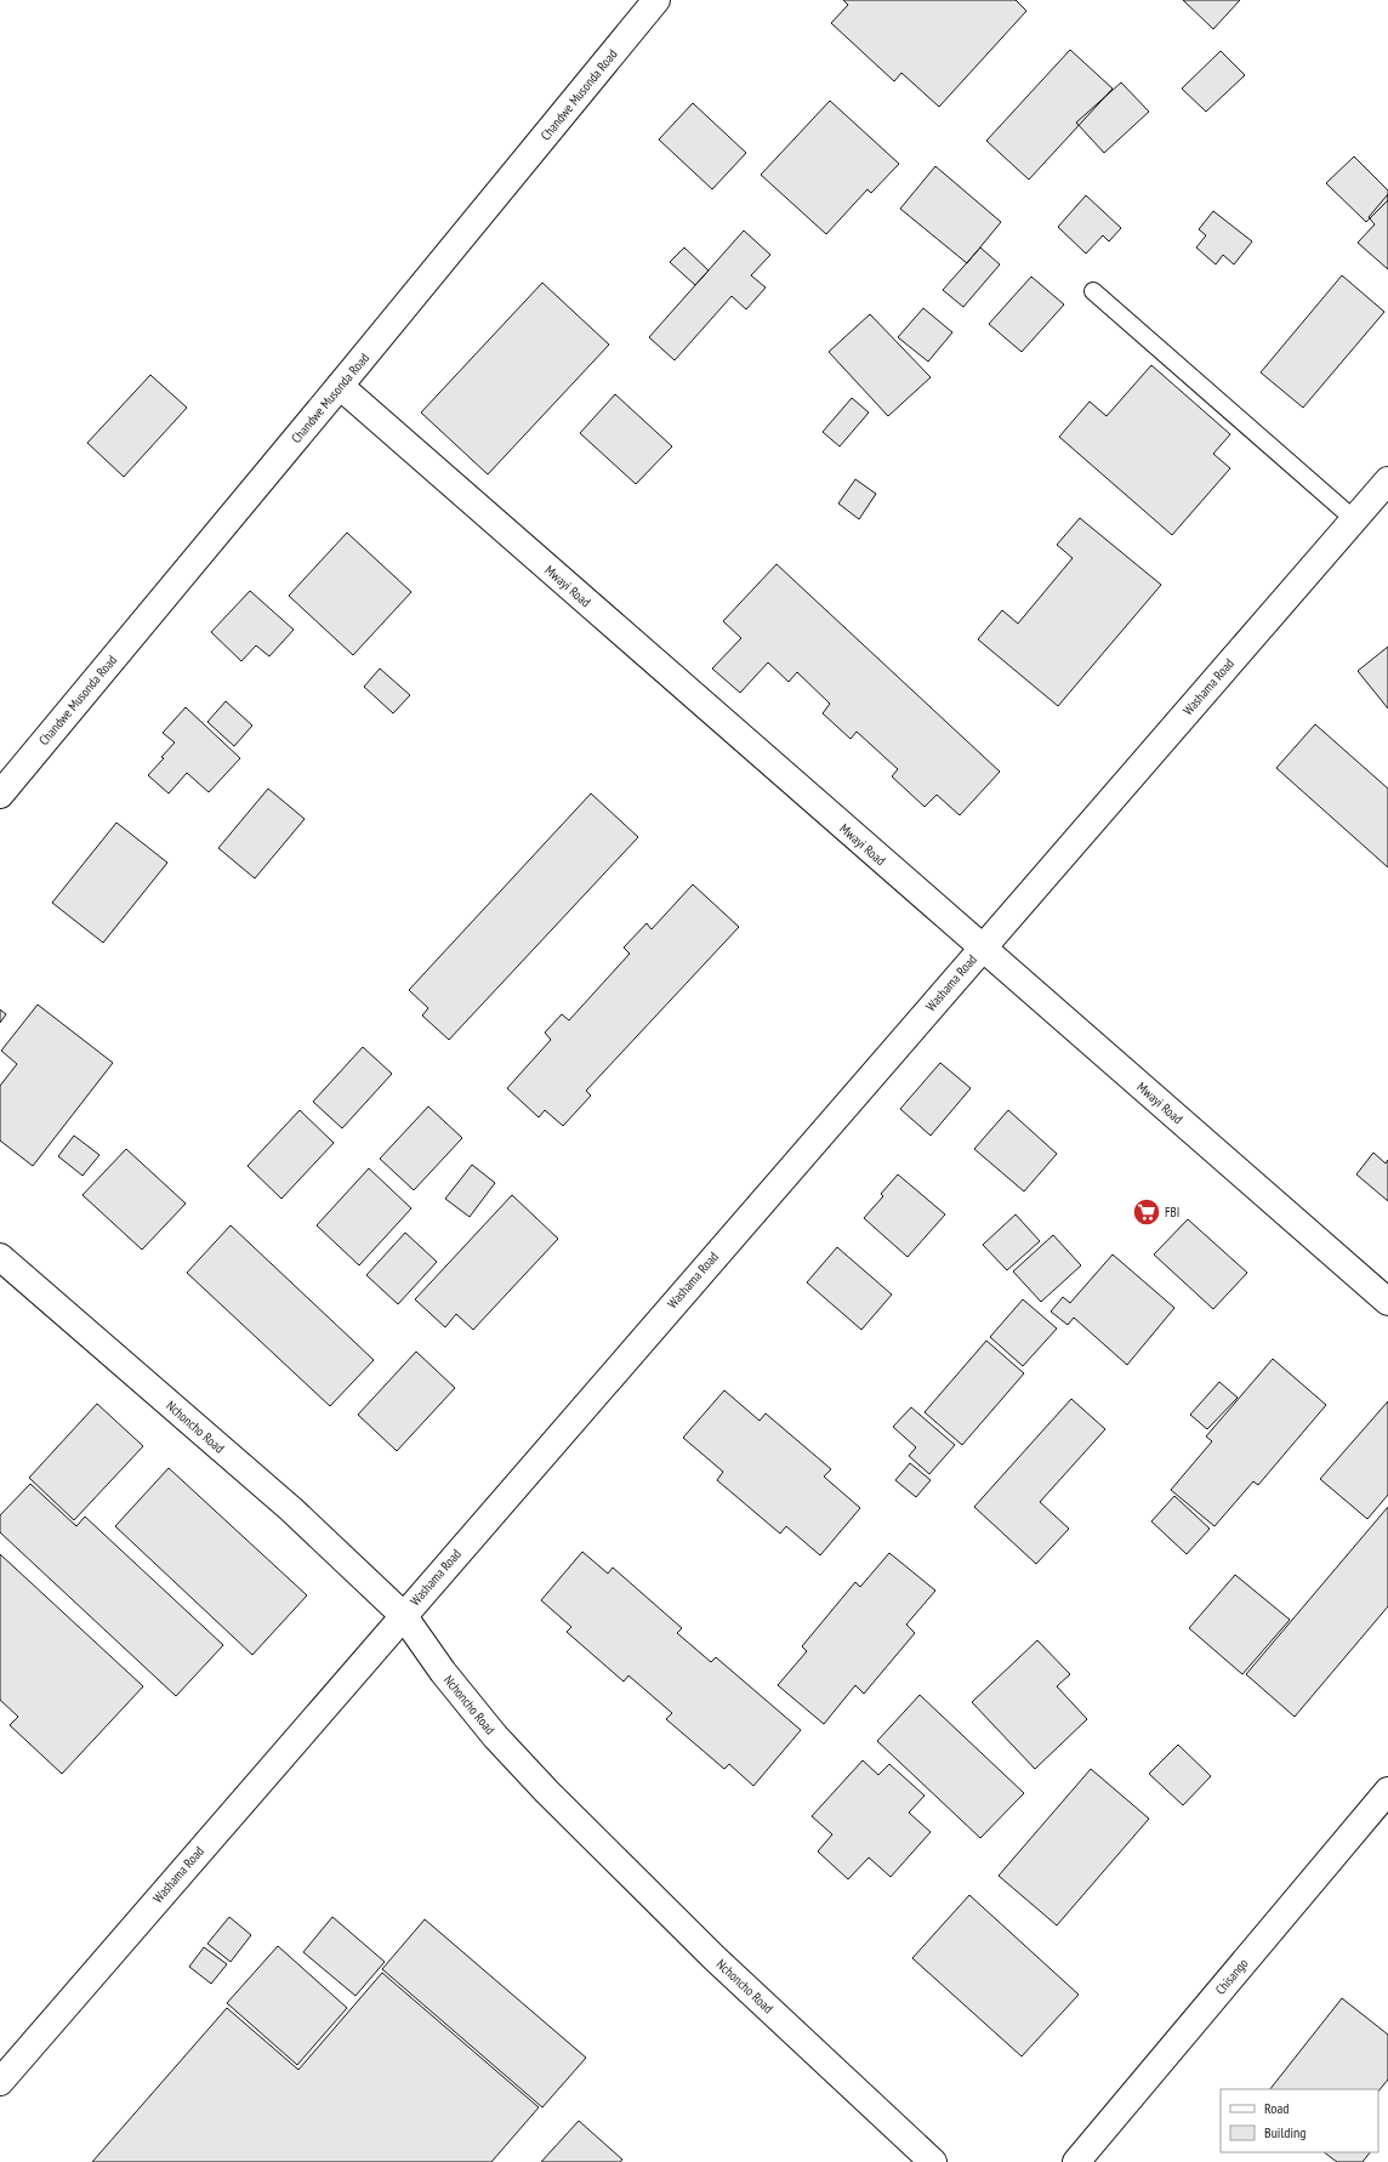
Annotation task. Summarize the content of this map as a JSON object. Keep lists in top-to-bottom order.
{
  "streets": {
    "street": [
      "Chandwe Musonda Road",
      "Mwayi Road",
      "Washama Road",
      "Nchoncho Road",
      "Chisango"
    ]
  },
  "crossings": [
    ["Chandwe Musonda Road", "Mwayi Road"],
    ["Mwayi Road", "Washama Road"],
    ["Washama Road", "Nchoncho Road"]
  ],
  "places": {
    "supermarket": ["FBI"]
  },
  "legend": ["Road", "Building"]
}
